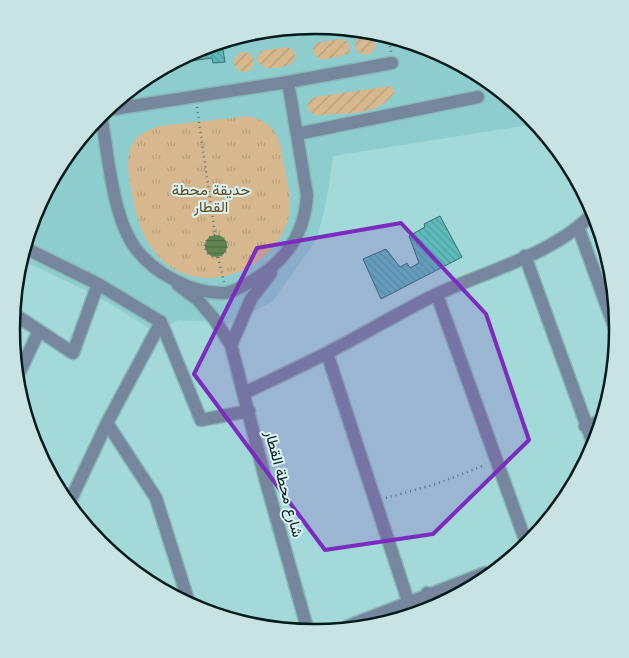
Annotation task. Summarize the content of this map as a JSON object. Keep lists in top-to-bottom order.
{
  "streets": {
    "street": ["شارع محطة القطار"]
  },
  "parks": ["حديقة محطة القطار"]
}
